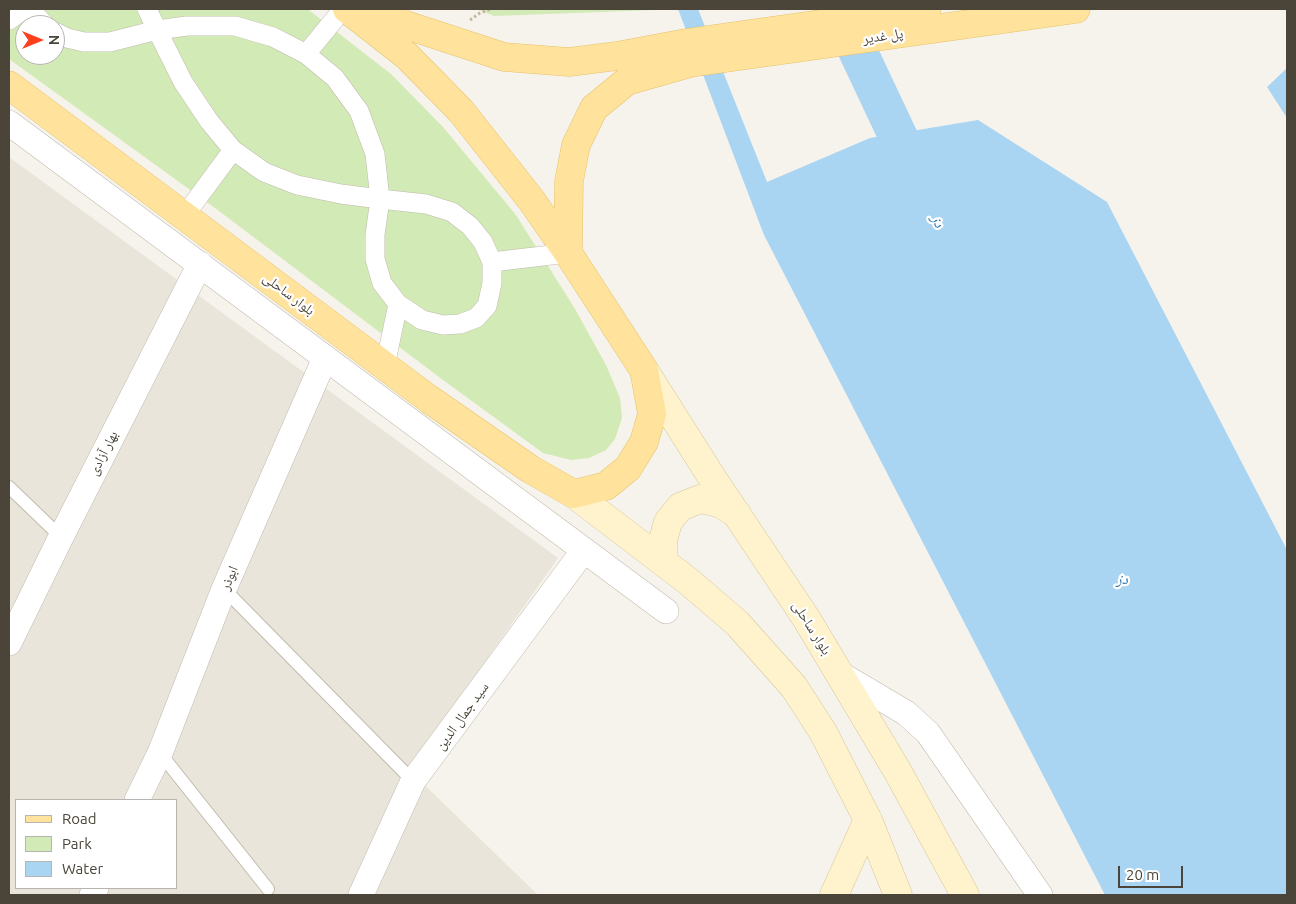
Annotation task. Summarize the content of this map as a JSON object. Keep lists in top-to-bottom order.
{
  "streets": {
    "main road": ["پل غدیر", "بلوار ساحلی"],
    "street": ["بهار آزادی", "ابوذر", "سید جمال الدین"]
  },
  "water": ["دز"],
  "legend": ["Road", "Park", "Water"],
  "scale_bar": "20 m",
  "north": "right"
}
